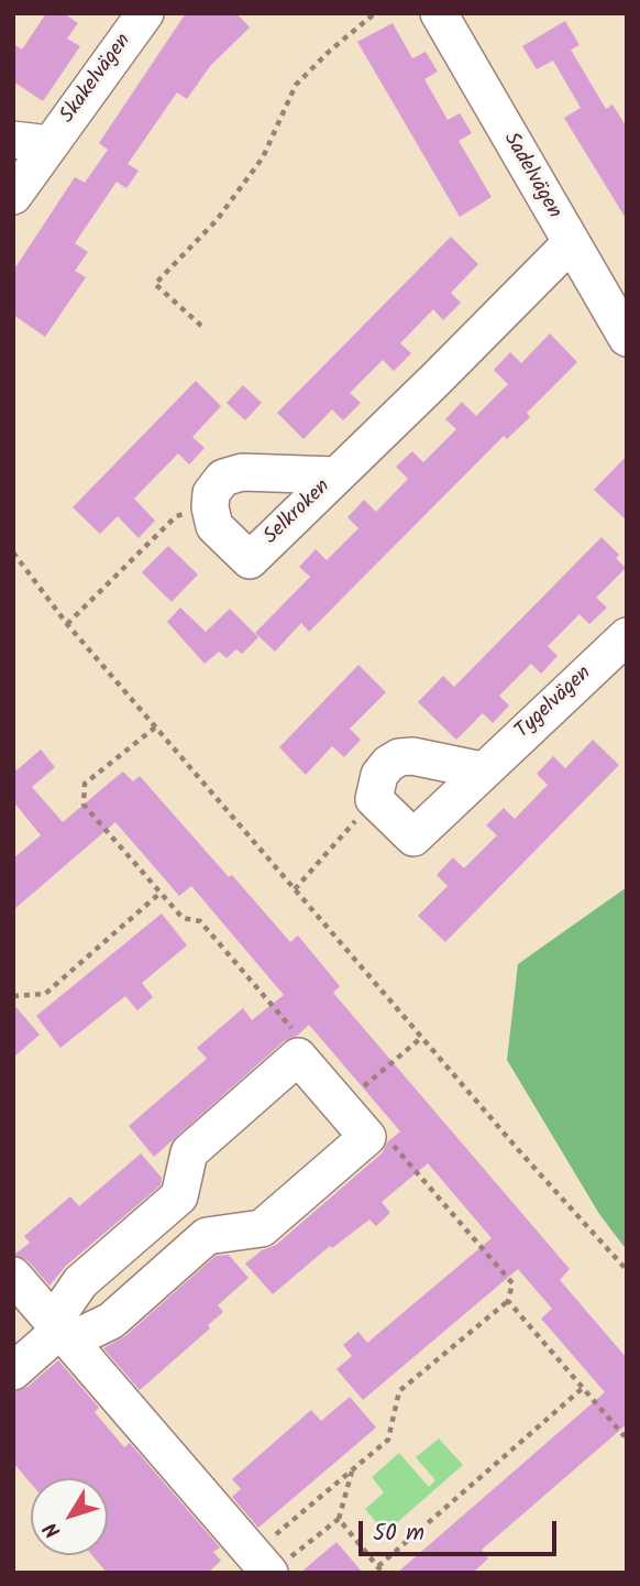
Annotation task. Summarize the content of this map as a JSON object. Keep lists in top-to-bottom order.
{
  "streets": {
    "street": [
      "Skakelvägen",
      "Sadelvägen",
      "Selkroken",
      "Tygelvägen"
    ]
  },
  "crossings": [
    ["Sadelvägen", "Selkroken"]
  ],
  "scale_bar": "50 m",
  "north": "bottom left"
}
